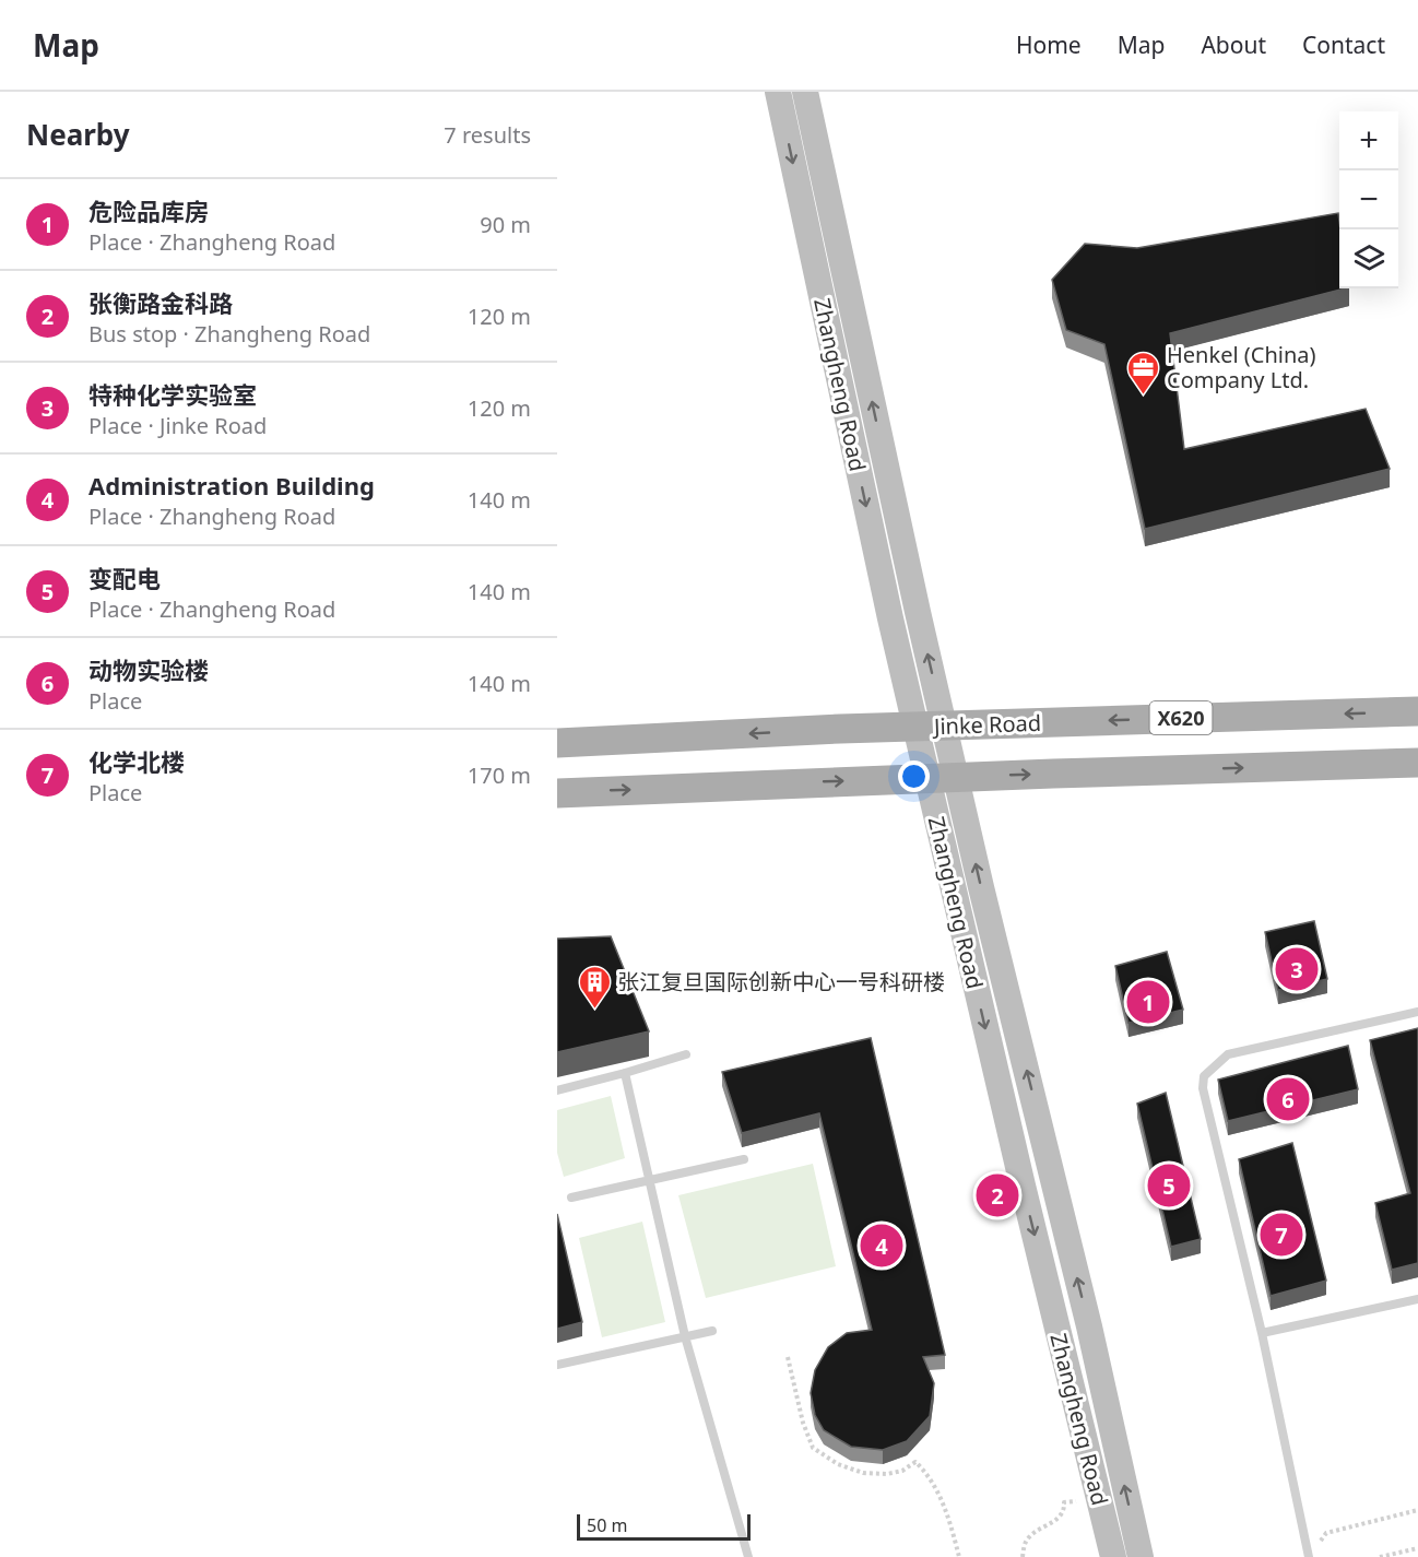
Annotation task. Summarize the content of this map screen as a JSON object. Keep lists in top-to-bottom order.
{
  "streets": {
    "main road": ["Zhangheng Road", "X620", "Jinke Road"]
  },
  "crossings": [
    ["Zhangheng Road", "Jinke Road"]
  ],
  "places": {
    "office": ["Henkel (China) Company Ltd."],
    "building": ["张江复旦国际创新中心一号科研楼"]
  },
  "scale_bar": "50 m",
  "page": {
    "header": "Map",
    "nav": [
      "Home",
      "Map",
      "About",
      "Contact"
    ],
    "heading": ["Nearby", "7 results"],
    "map_buttons": ["+", "−"],
    "list": [
      {
        "mark": "1",
        "name": "危险品库房",
        "note": "Place · Zhangheng Road",
        "value": "90 m"
      },
      {
        "mark": "2",
        "name": "张衡路金科路",
        "note": "Bus stop · Zhangheng Road",
        "value": "120 m"
      },
      {
        "mark": "3",
        "name": "特种化学实验室",
        "note": "Place · Jinke Road",
        "value": "120 m"
      },
      {
        "mark": "4",
        "name": "Administration Building",
        "note": "Place · Zhangheng Road",
        "value": "140 m"
      },
      {
        "mark": "5",
        "name": "变配电",
        "note": "Place · Zhangheng Road",
        "value": "140 m"
      },
      {
        "mark": "6",
        "name": "动物实验楼",
        "note": "Place",
        "value": "140 m"
      },
      {
        "mark": "7",
        "name": "化学北楼",
        "note": "Place",
        "value": "170 m"
      }
    ],
    "pins": [
      "3",
      "1",
      "6",
      "5",
      "2",
      "7",
      "4"
    ],
    "scale": "50 m"
  }
}
